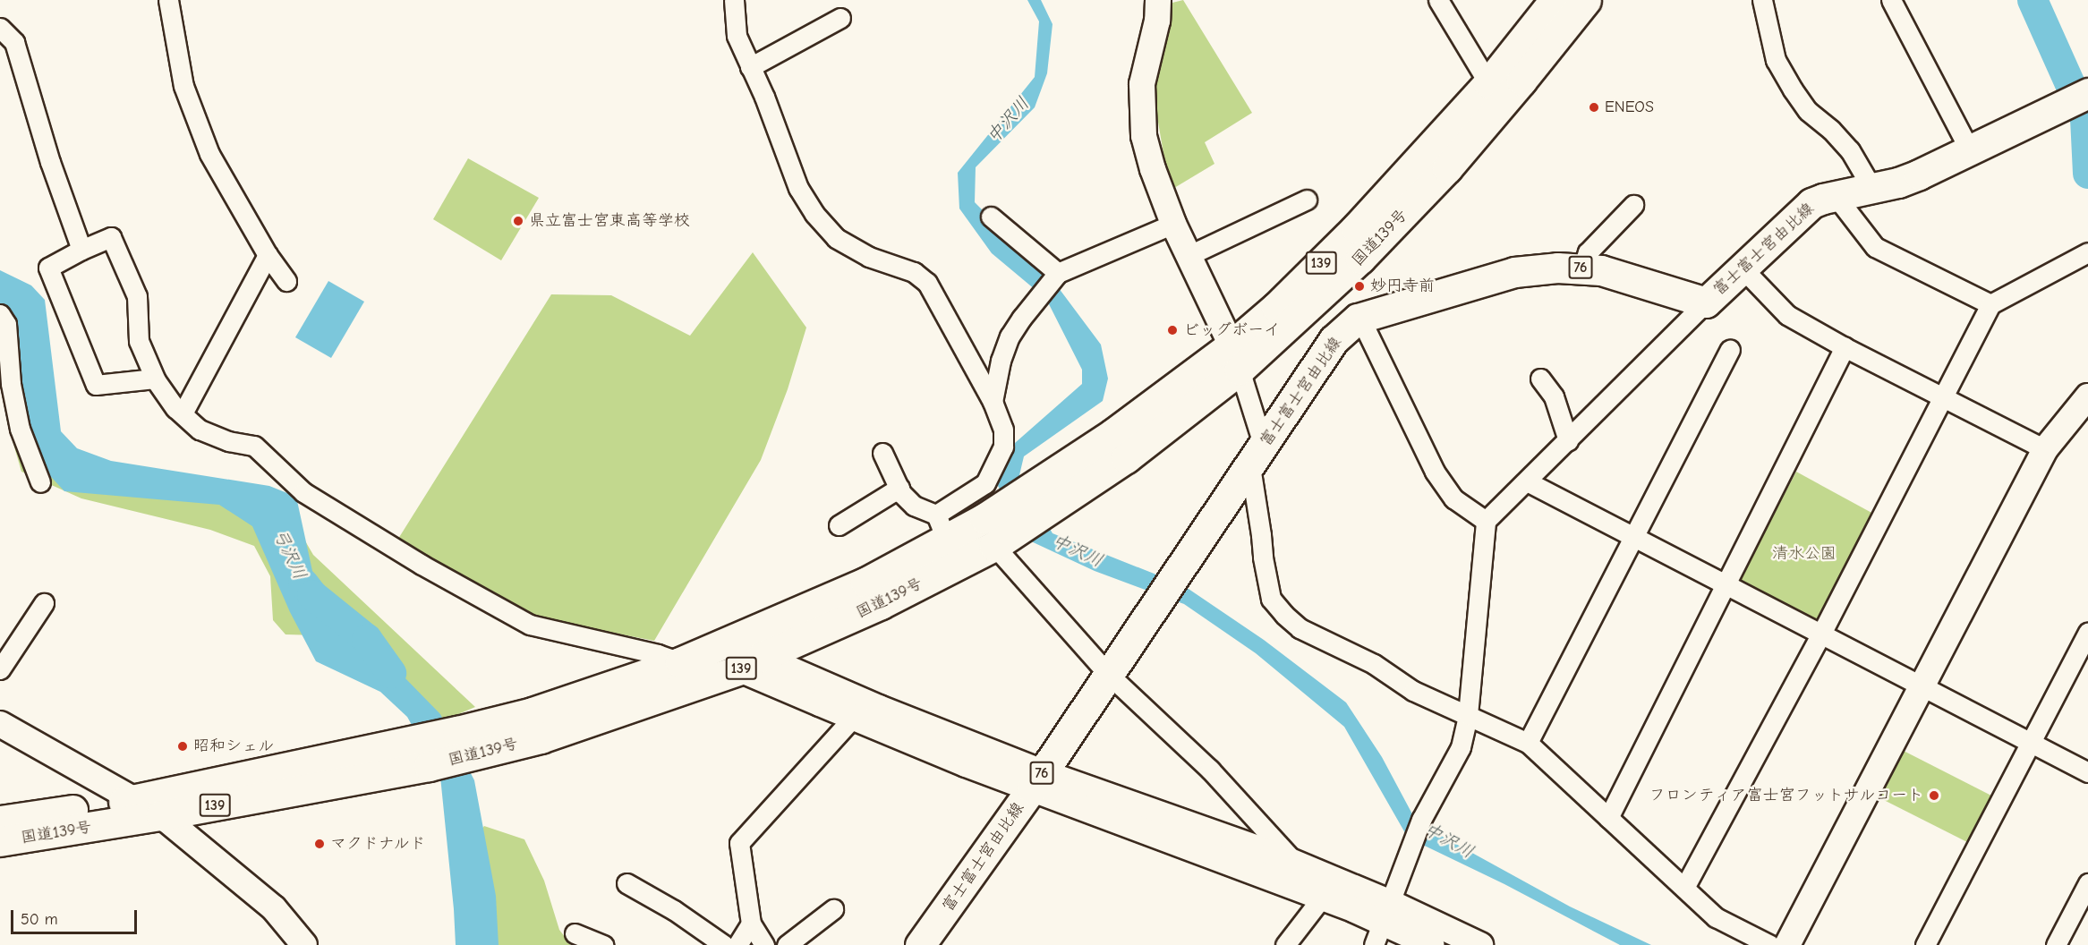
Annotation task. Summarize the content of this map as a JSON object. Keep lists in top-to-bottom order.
{
  "streets": {
    "main road": [
      "国道139号",
      "富士富士宮由比線",
      "139",
      "76"
    ]
  },
  "water": ["中沢川", "弓沢川"],
  "parks": ["清水公園"],
  "places": [
    "ENEOS",
    "県立富士宮東高等学校",
    "妙円寺前",
    "ビッグボーイ",
    "昭和シェル",
    "フロンティア富士宮フットサルコート",
    "マクドナルド"
  ],
  "scale_bar": "50 m"
}
